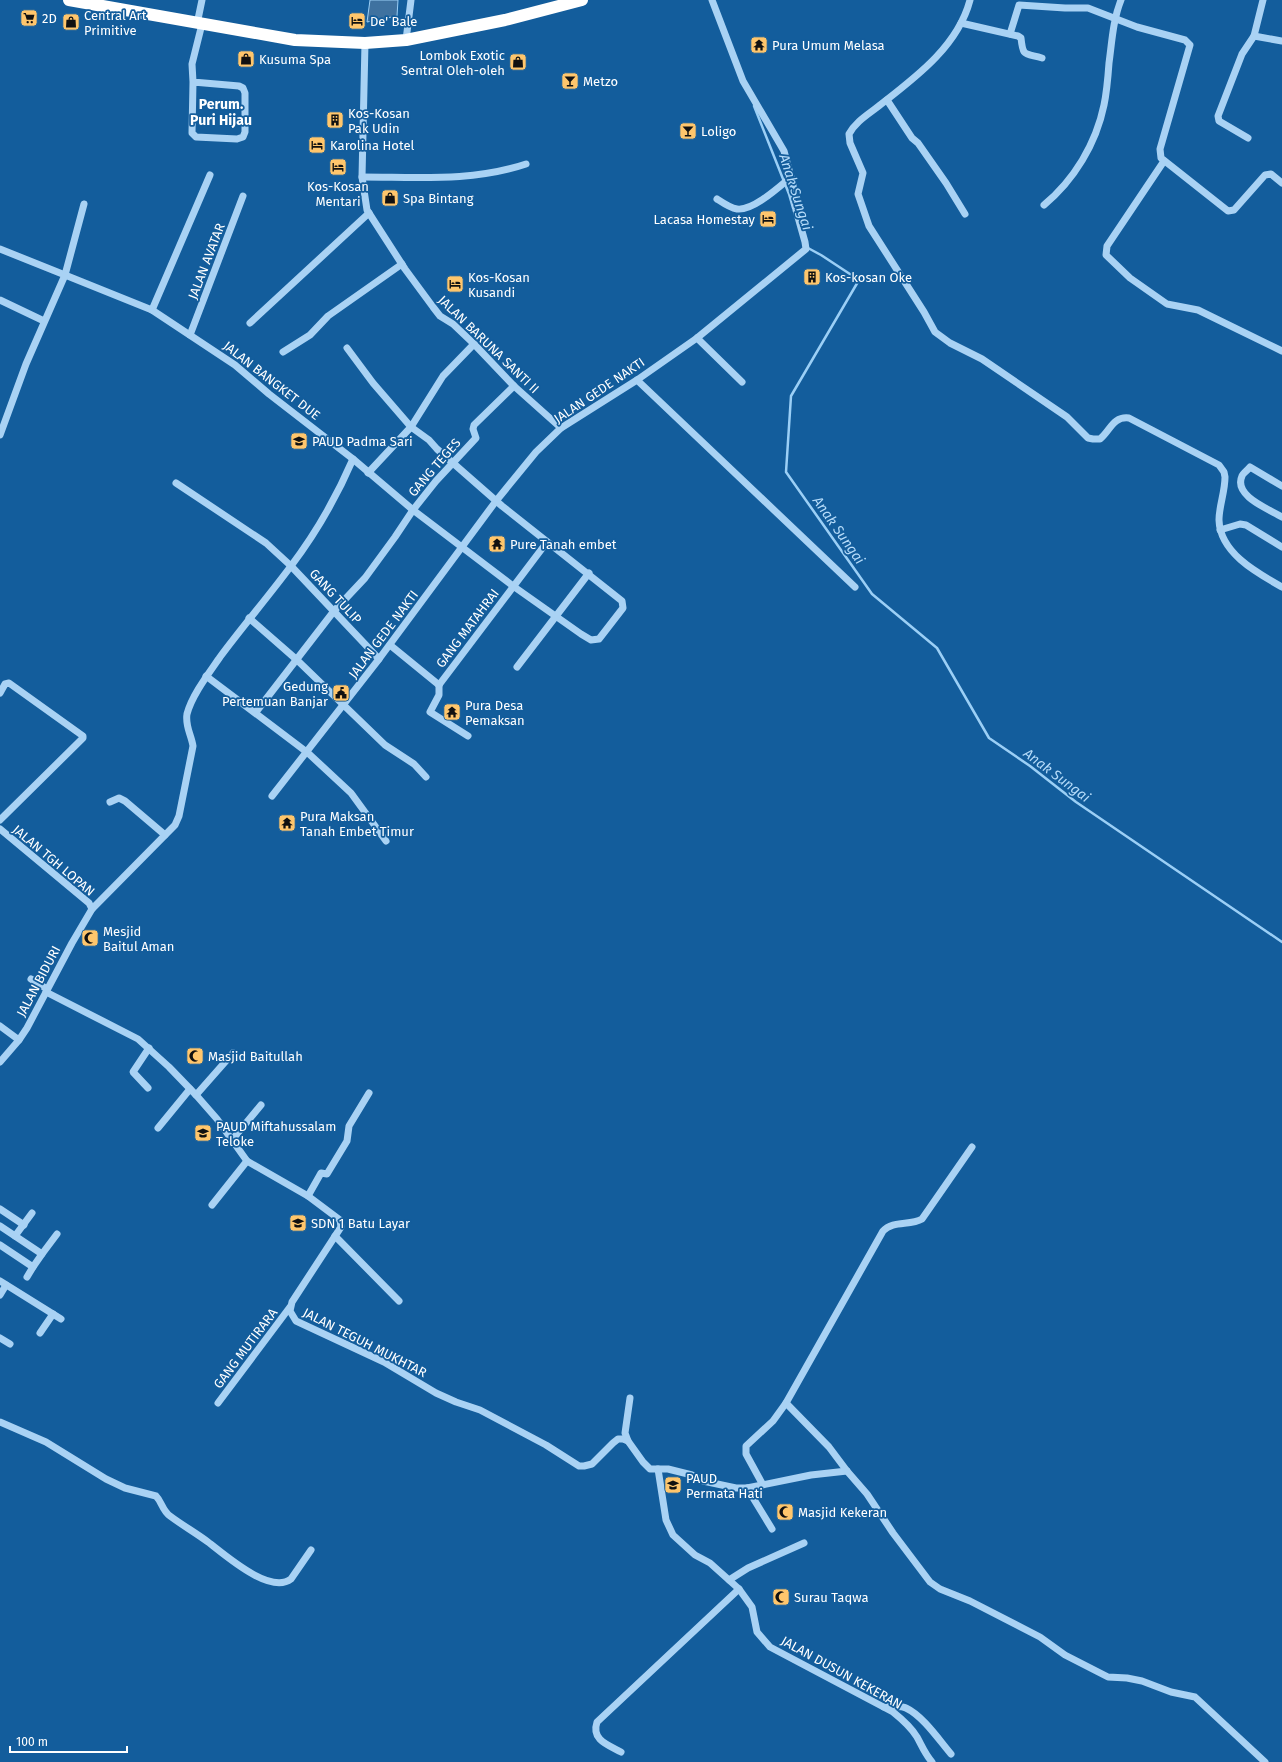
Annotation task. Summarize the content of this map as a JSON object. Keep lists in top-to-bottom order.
{
  "streets": {
    "street": [
      "JALAN AVATAR",
      "JALAN BARUNA SANTI II",
      "JALAN BANGKET DUE",
      "JALAN GEDE NAKTI",
      "GANG TEGES",
      "GANG TULIP",
      "GANG MATAHRAI",
      "JALAN TGH LOPAN",
      "JALAN BIDURI",
      "JALAN TEGUH MUKHTAR",
      "GANG MUTIRARA",
      "JALAN DUSUN KEKERAN"
    ]
  },
  "crossings": [
    ["JALAN AVATAR", "JALAN BANGKET DUE"],
    ["JALAN BARUNA SANTI II", "JALAN GEDE NAKTI"],
    ["JALAN BARUNA SANTI II", "GANG TEGES"],
    ["JALAN BANGKET DUE", "JALAN GEDE NAKTI"],
    ["JALAN BANGKET DUE", "GANG TEGES"],
    ["JALAN BANGKET DUE", "GANG MATAHRAI"],
    ["JALAN BANGKET DUE", "JALAN BIDURI"],
    ["JALAN GEDE NAKTI", "GANG TULIP"],
    ["GANG TEGES", "GANG TULIP"],
    ["GANG TULIP", "JALAN BIDURI"],
    ["JALAN TGH LOPAN", "JALAN BIDURI"],
    ["JALAN BIDURI", "JALAN TEGUH MUKHTAR"],
    ["JALAN TEGUH MUKHTAR", "GANG MUTIRARA"]
  ],
  "districts": ["Perum. Puri Hijau"],
  "water": ["Anak Sungai"],
  "places": {
    "supermarket": ["2D"],
    "hotel": [
      "De' Bale",
      "Karolina Hotel",
      "Kos-Kosan Mentari",
      "Lacasa Homestay",
      "Kos-Kosan Kusandi"
    ],
    "shop": [
      "Central Art Primitive",
      "Kusuma Spa",
      "Lombok Exotic Sentral Oleh-oleh",
      "Spa Bintang"
    ],
    "temple": [
      "Pura Umum Melasa",
      "Pure Tanah embet",
      "Pura Desa Pemaksan",
      "Pura Maksan Tanah Embet Timur"
    ],
    "bar": ["Metzo", "Loligo"],
    "building": ["Kos-Kosan Pak Udin", "Kos-kosan Oke"],
    "school or university": [
      "PAUD Padma Sari",
      "PAUD Miftahussalam Teloke",
      "SDN 1 Batu Layar",
      "PAUD Permata Hati"
    ],
    "public building": ["Gedung Pertemuan Banjar"],
    "mosque": [
      "Mesjid Baitul Aman",
      "Masjid Baitullah",
      "Masjid Kekeran",
      "Surau Taqwa"
    ]
  },
  "scale_bar": "100 m"
}
